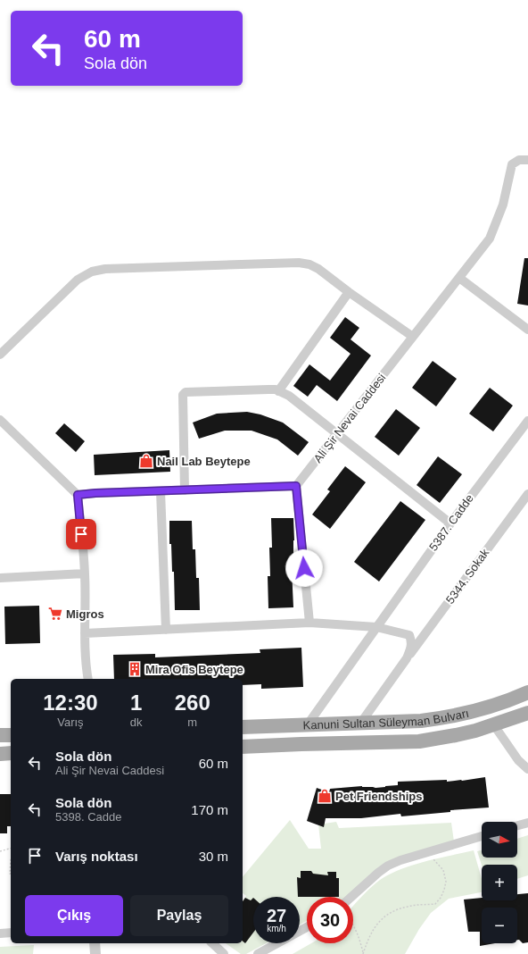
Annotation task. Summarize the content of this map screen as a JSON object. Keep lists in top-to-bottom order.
{
  "streets": {
    "main road": ["Kanuni Sultan Süleyman Bulvarı"],
    "street": ["Ali Şir Nevai Caddesi", "5387. Cadde", "5344. Sokak"]
  },
  "crossings": [
    ["5387. Cadde", "Kanuni Sultan Süleyman Bulvarı"],
    ["5344. Sokak", "Kanuni Sultan Süleyman Bulvarı"]
  ],
  "places": {
    "shop": ["Nail Lab Beytepe", "Pet Friendships"],
    "supermarket": ["Migros"],
    "building": ["Mira Ofis Beytepe"]
  },
  "north": "right",
  "page": {
    "turn": ["60 m", "Sola dön"],
    "eta": [
      "12:30",
      "Varış",
      "1",
      "dk",
      "260",
      "m"
    ],
    "list": [
      {
        "name": "Sola dön",
        "note": "Ali Şir Nevai Caddesi",
        "value": "60 m"
      },
      {
        "name": "Sola dön",
        "note": "5398. Cadde",
        "value": "170 m"
      },
      {
        "name": "Varış noktası",
        "value": "30 m"
      }
    ],
    "map_buttons": ["+", "−"],
    "buttons": ["Çıkış", "Paylaş"],
    "speed": "27 km/h",
    "limit": "30"
  }
}
